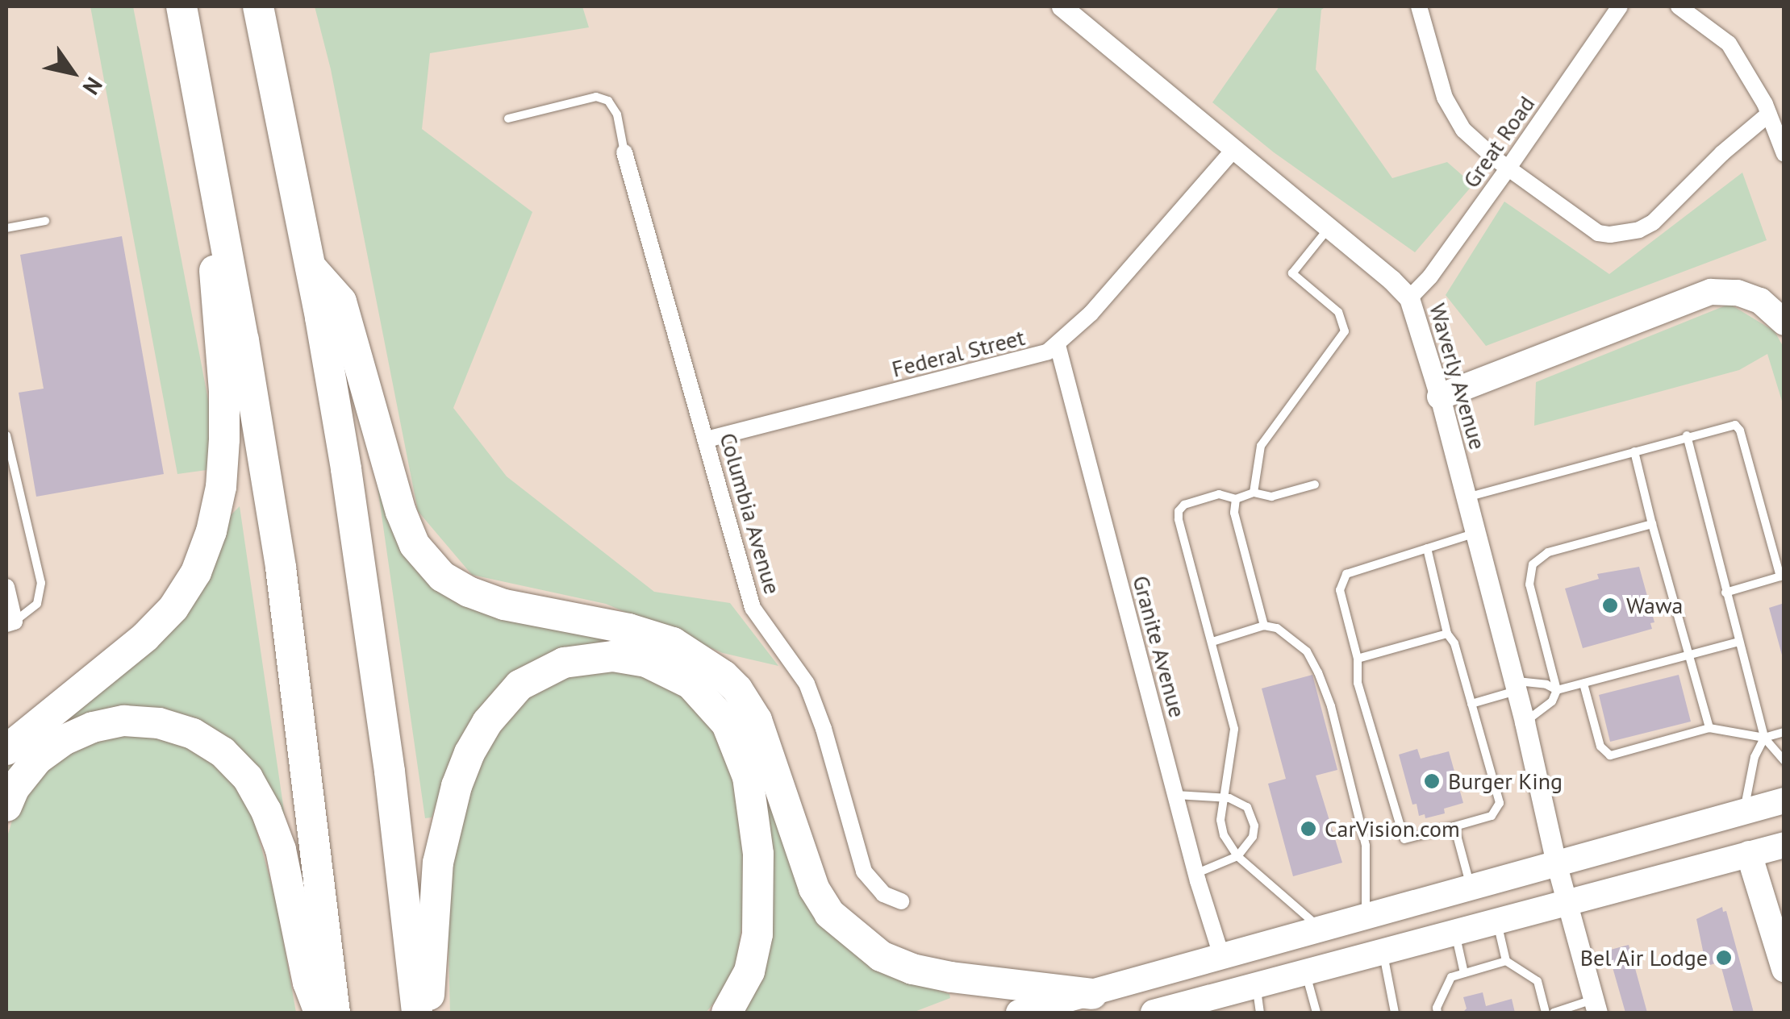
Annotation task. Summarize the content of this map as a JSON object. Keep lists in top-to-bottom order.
{
  "streets": {
    "street": [
      "Great Road",
      "Federal Street",
      "Waverly Avenue",
      "Columbia Avenue",
      "Granite Avenue"
    ]
  },
  "crossings": [
    ["Great Road", "Waverly Avenue"],
    ["Federal Street", "Waverly Avenue"],
    ["Federal Street", "Columbia Avenue"],
    ["Federal Street", "Granite Avenue"]
  ],
  "places": [
    "Wawa",
    "Burger King",
    "CarVision.com",
    "Bel Air Lodge"
  ],
  "north": "bottom right"
}
